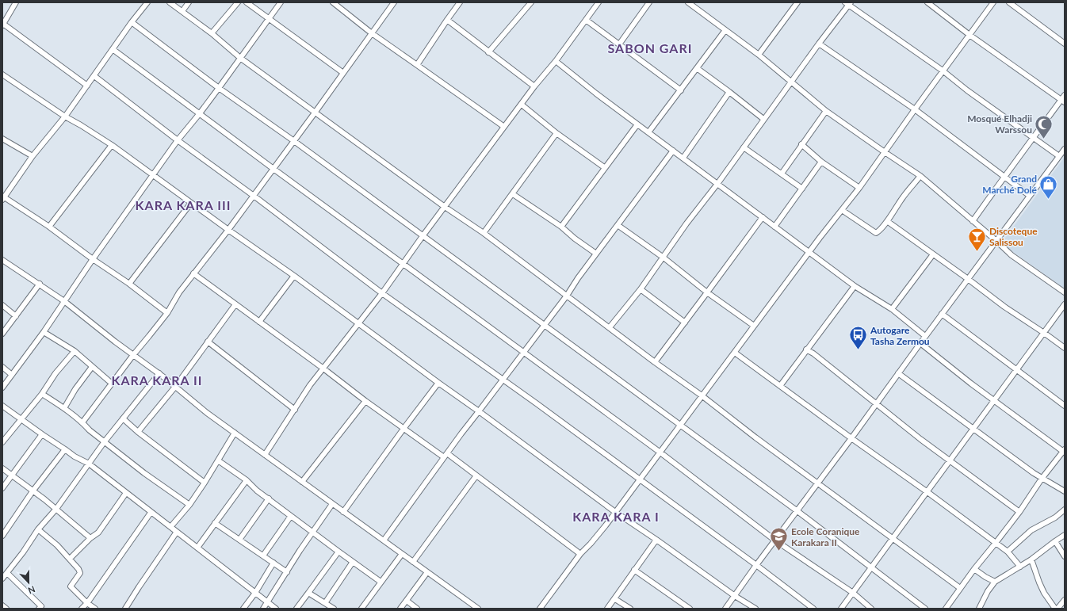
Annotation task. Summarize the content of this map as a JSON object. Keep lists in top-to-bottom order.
{
  "districts": [
    "SABON GARI",
    "KARA KARA III",
    "KARA KARA II",
    "KARA KARA I"
  ],
  "places": {
    "mosque": ["Mosqué Elhadji Warssou"],
    "shop": ["Grand Marché Dolé"],
    "bar": ["Discoteque Salissou"],
    "bus stop": ["Autogare Tasha Zermou"],
    "school or university": ["Ecole Coranique Karakara II"]
  },
  "north": "bottom"
}
